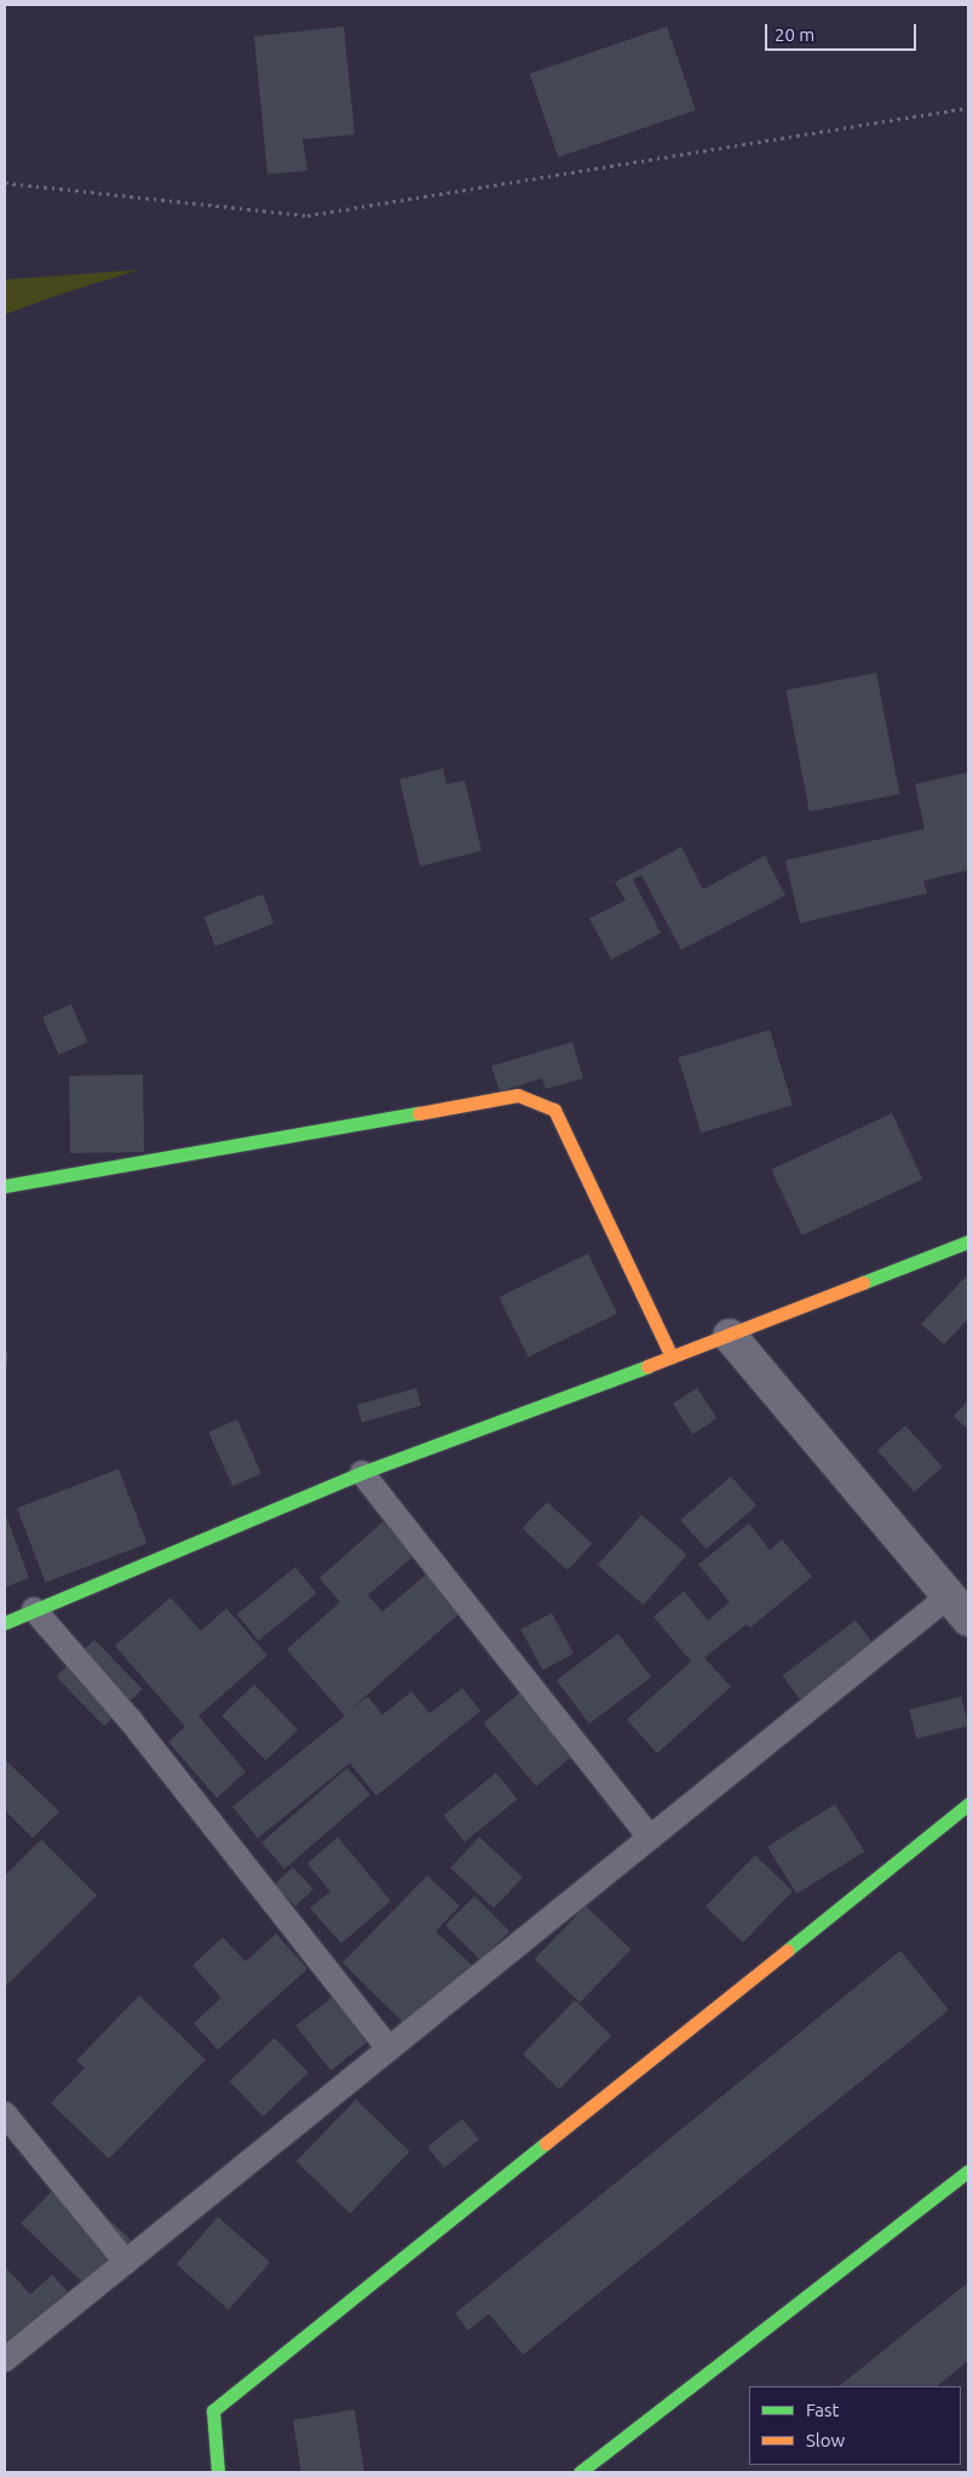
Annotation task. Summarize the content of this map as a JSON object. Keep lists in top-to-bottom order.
{
  "legend": ["Fast", "Slow"],
  "scale_bar": "20 m"
}
